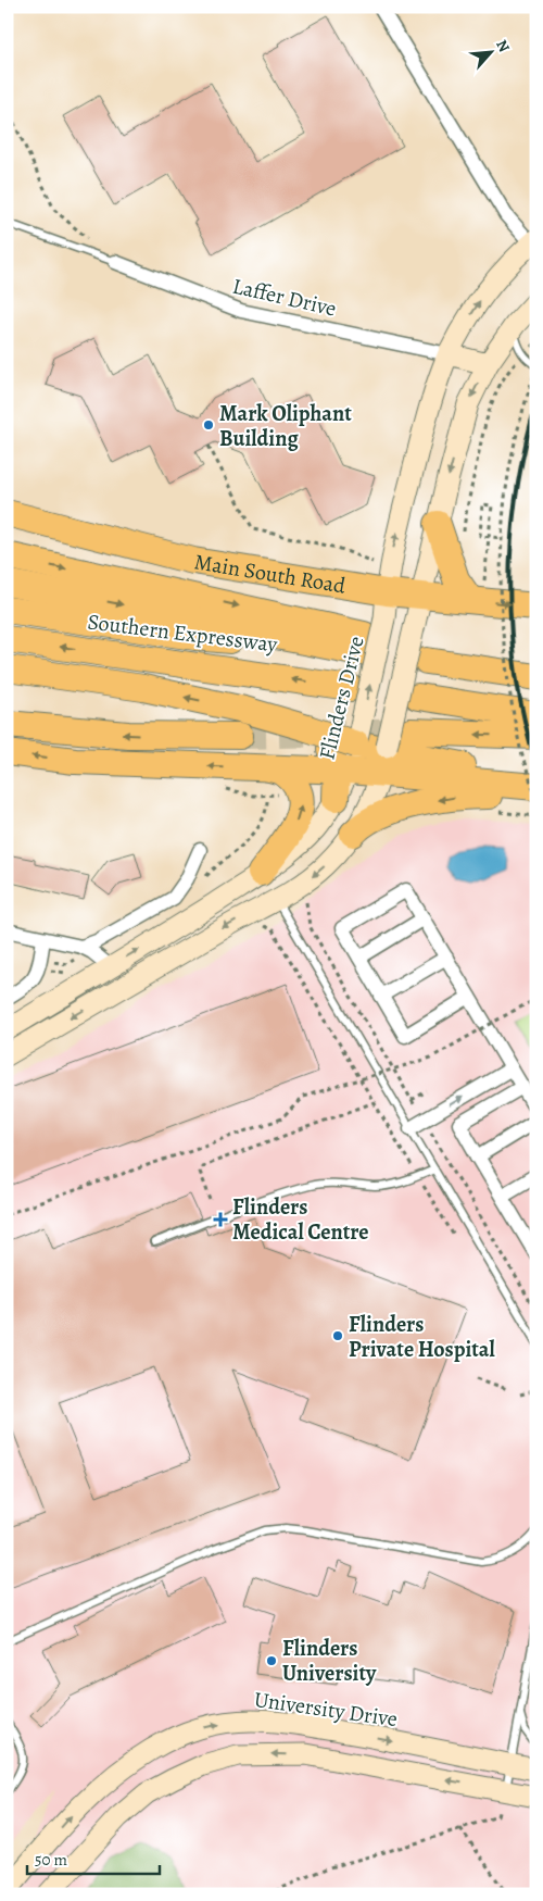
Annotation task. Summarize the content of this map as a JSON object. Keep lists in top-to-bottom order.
{
  "streets": {
    "highway": ["Main South Road", "Southern Expressway"],
    "street": ["Laffer Drive", "Flinders Drive", "University Drive"]
  },
  "crossings": [
    ["Laffer Drive", "Flinders Drive"],
    ["Main South Road", "Flinders Drive"]
  ],
  "places": {
    "other": ["Mark Oliphant Building", "Flinders Private Hospital", "Flinders University"],
    "health": ["Flinders Medical Centre"]
  },
  "scale_bar": "50 m",
  "north": "top right"
}
